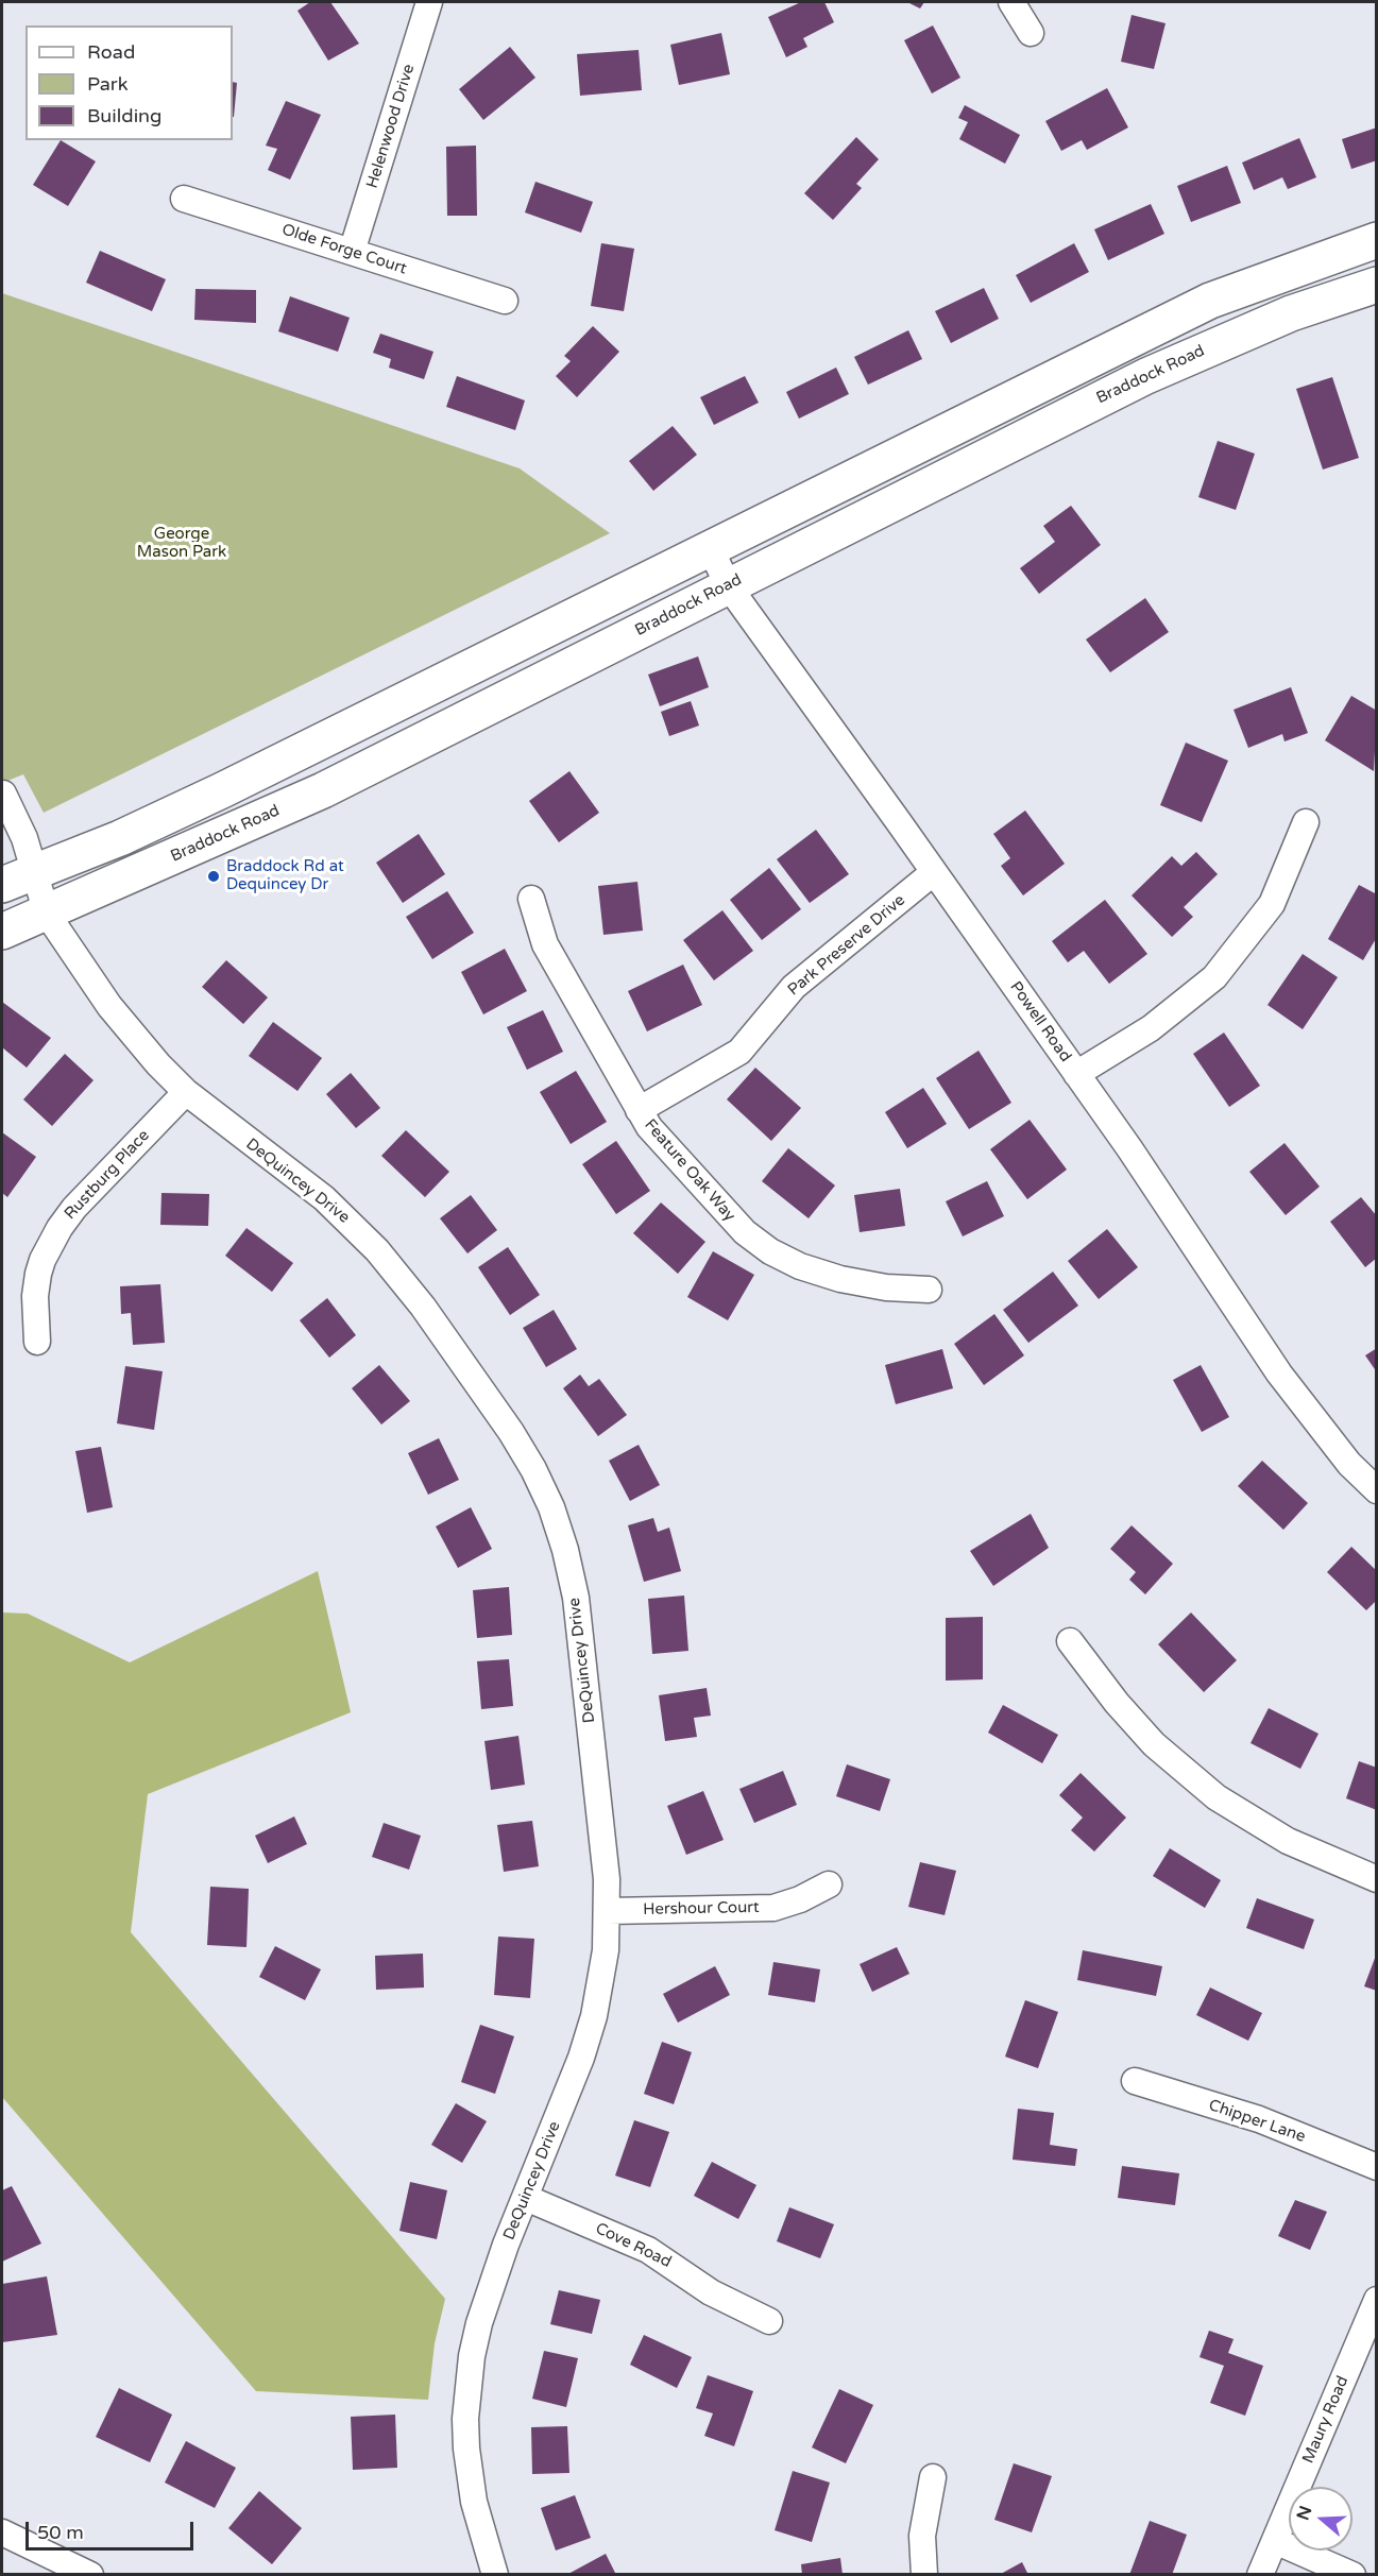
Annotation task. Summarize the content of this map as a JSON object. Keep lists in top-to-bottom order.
{
  "streets": {
    "main road": ["Braddock Road"],
    "street": [
      "Helenwood Drive",
      "Olde Forge Court",
      "Park Preserve Drive",
      "Powell Road",
      "Feature Oak Way",
      "Rustburg Place",
      "DeQuincey Drive",
      "Hershour Court",
      "Chipper Lane",
      "Cove Road",
      "Maury Road"
    ]
  },
  "crossings": [
    ["Helenwood Drive", "Olde Forge Court"],
    ["Braddock Road", "Powell Road"],
    ["Braddock Road", "DeQuincey Drive"],
    ["Park Preserve Drive", "Powell Road"],
    ["Park Preserve Drive", "Feature Oak Way"],
    ["Rustburg Place", "DeQuincey Drive"],
    ["DeQuincey Drive", "Hershour Court"],
    ["DeQuincey Drive", "Cove Road"]
  ],
  "parks": ["George Mason Park"],
  "places": ["Braddock Rd at Dequincey Dr"],
  "legend": ["Road", "Park", "Building"],
  "scale_bar": "50 m",
  "north": "left"
}
